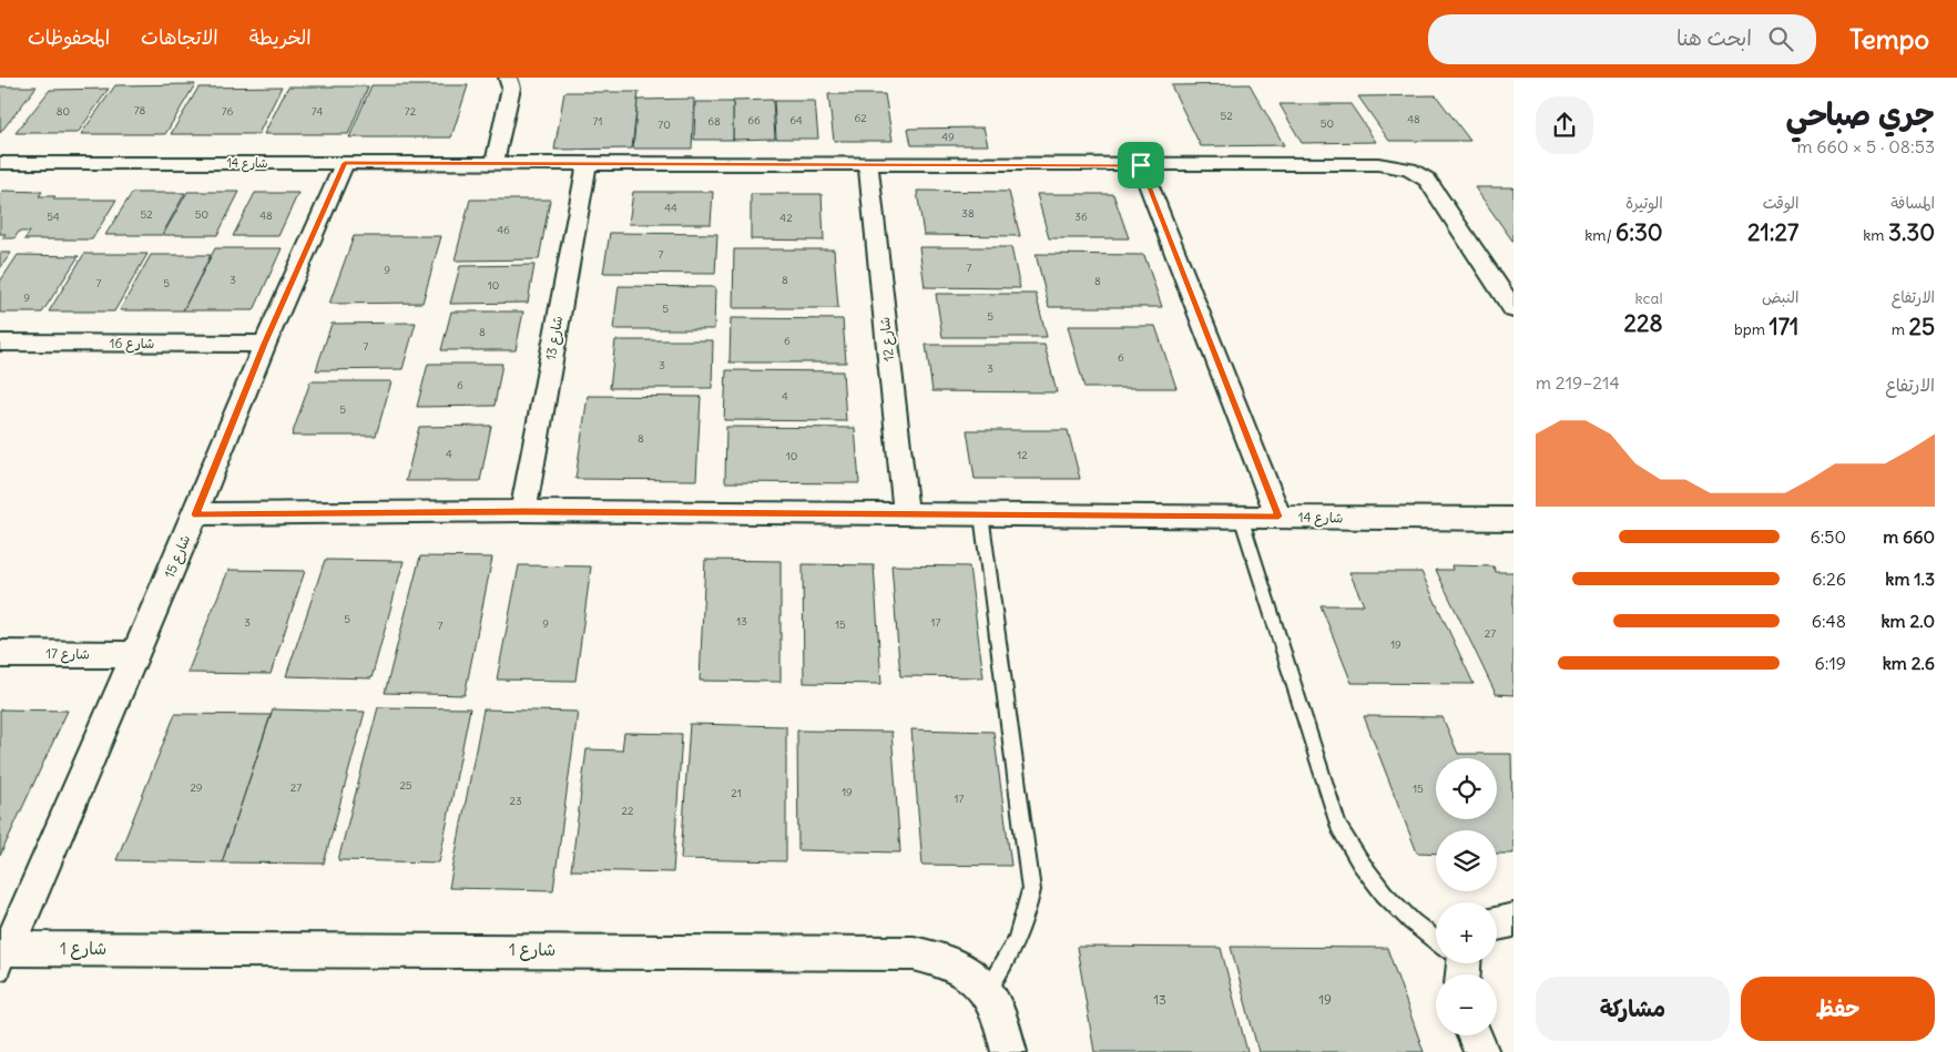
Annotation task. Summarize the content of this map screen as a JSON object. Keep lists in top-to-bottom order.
{
  "streets": {
    "street": [
      "شارع 14",
      "شارع 13",
      "شارع 12",
      "شارع 16",
      "شارع 15",
      "شارع 17",
      "شارع 1"
    ]
  },
  "crossings": [
    ["شارع 14", "شارع 13"],
    ["شارع 14", "شارع 12"],
    ["شارع 14", "شارع 15"],
    ["شارع 16", "شارع 15"],
    ["شارع 15", "شارع 17"],
    ["شارع 15", "شارع 1"]
  ],
  "house_numbers": [
    "78",
    "80",
    "76",
    "74",
    "72",
    "52",
    "62",
    "48",
    "66",
    "64",
    "71",
    "68",
    "50",
    "70",
    "49",
    "44",
    "38",
    "52",
    "50",
    "48",
    "54",
    "36",
    "42",
    "46",
    "7",
    "7",
    "9",
    "3",
    "8",
    "8",
    "7",
    "5",
    "10",
    "9",
    "5",
    "5",
    "8",
    "6",
    "7",
    "6",
    "3",
    "3",
    "6",
    "4",
    "5",
    "8",
    "4",
    "12",
    "10",
    "5",
    "13",
    "3",
    "17",
    "9",
    "15",
    "7",
    "27",
    "19",
    "25",
    "29",
    "27",
    "15",
    "19",
    "21",
    "17",
    "23",
    "22",
    "13",
    "19"
  ],
  "page": {
    "header": "Tempo",
    "search": "ابحث هنا",
    "nav": ["الخريطة", "الاتجاهات", "المحفوظات"],
    "heading": ["جري صباحي", "08:53 · 5 × 660 m"],
    "stats": [
      ["المسافة", "3.30 km"],
      ["الوقت", "21:27"],
      ["الوتيرة", "6:30 /km"],
      ["الارتفاع", "25 m"],
      ["النبض", "171 bpm"],
      ["kcal", "228"]
    ],
    "chart": ["الارتفاع", "214–219 m"],
    "list": [
      {
        "name": "660 m",
        "note": "6:50"
      },
      {
        "name": "1.3 km",
        "note": "6:26"
      },
      {
        "name": "2.0 km",
        "note": "6:48"
      },
      {
        "name": "2.6 km",
        "note": "6:19"
      }
    ],
    "map_buttons": ["+", "−"],
    "buttons": ["حفظ", "مشاركة"]
  }
}
